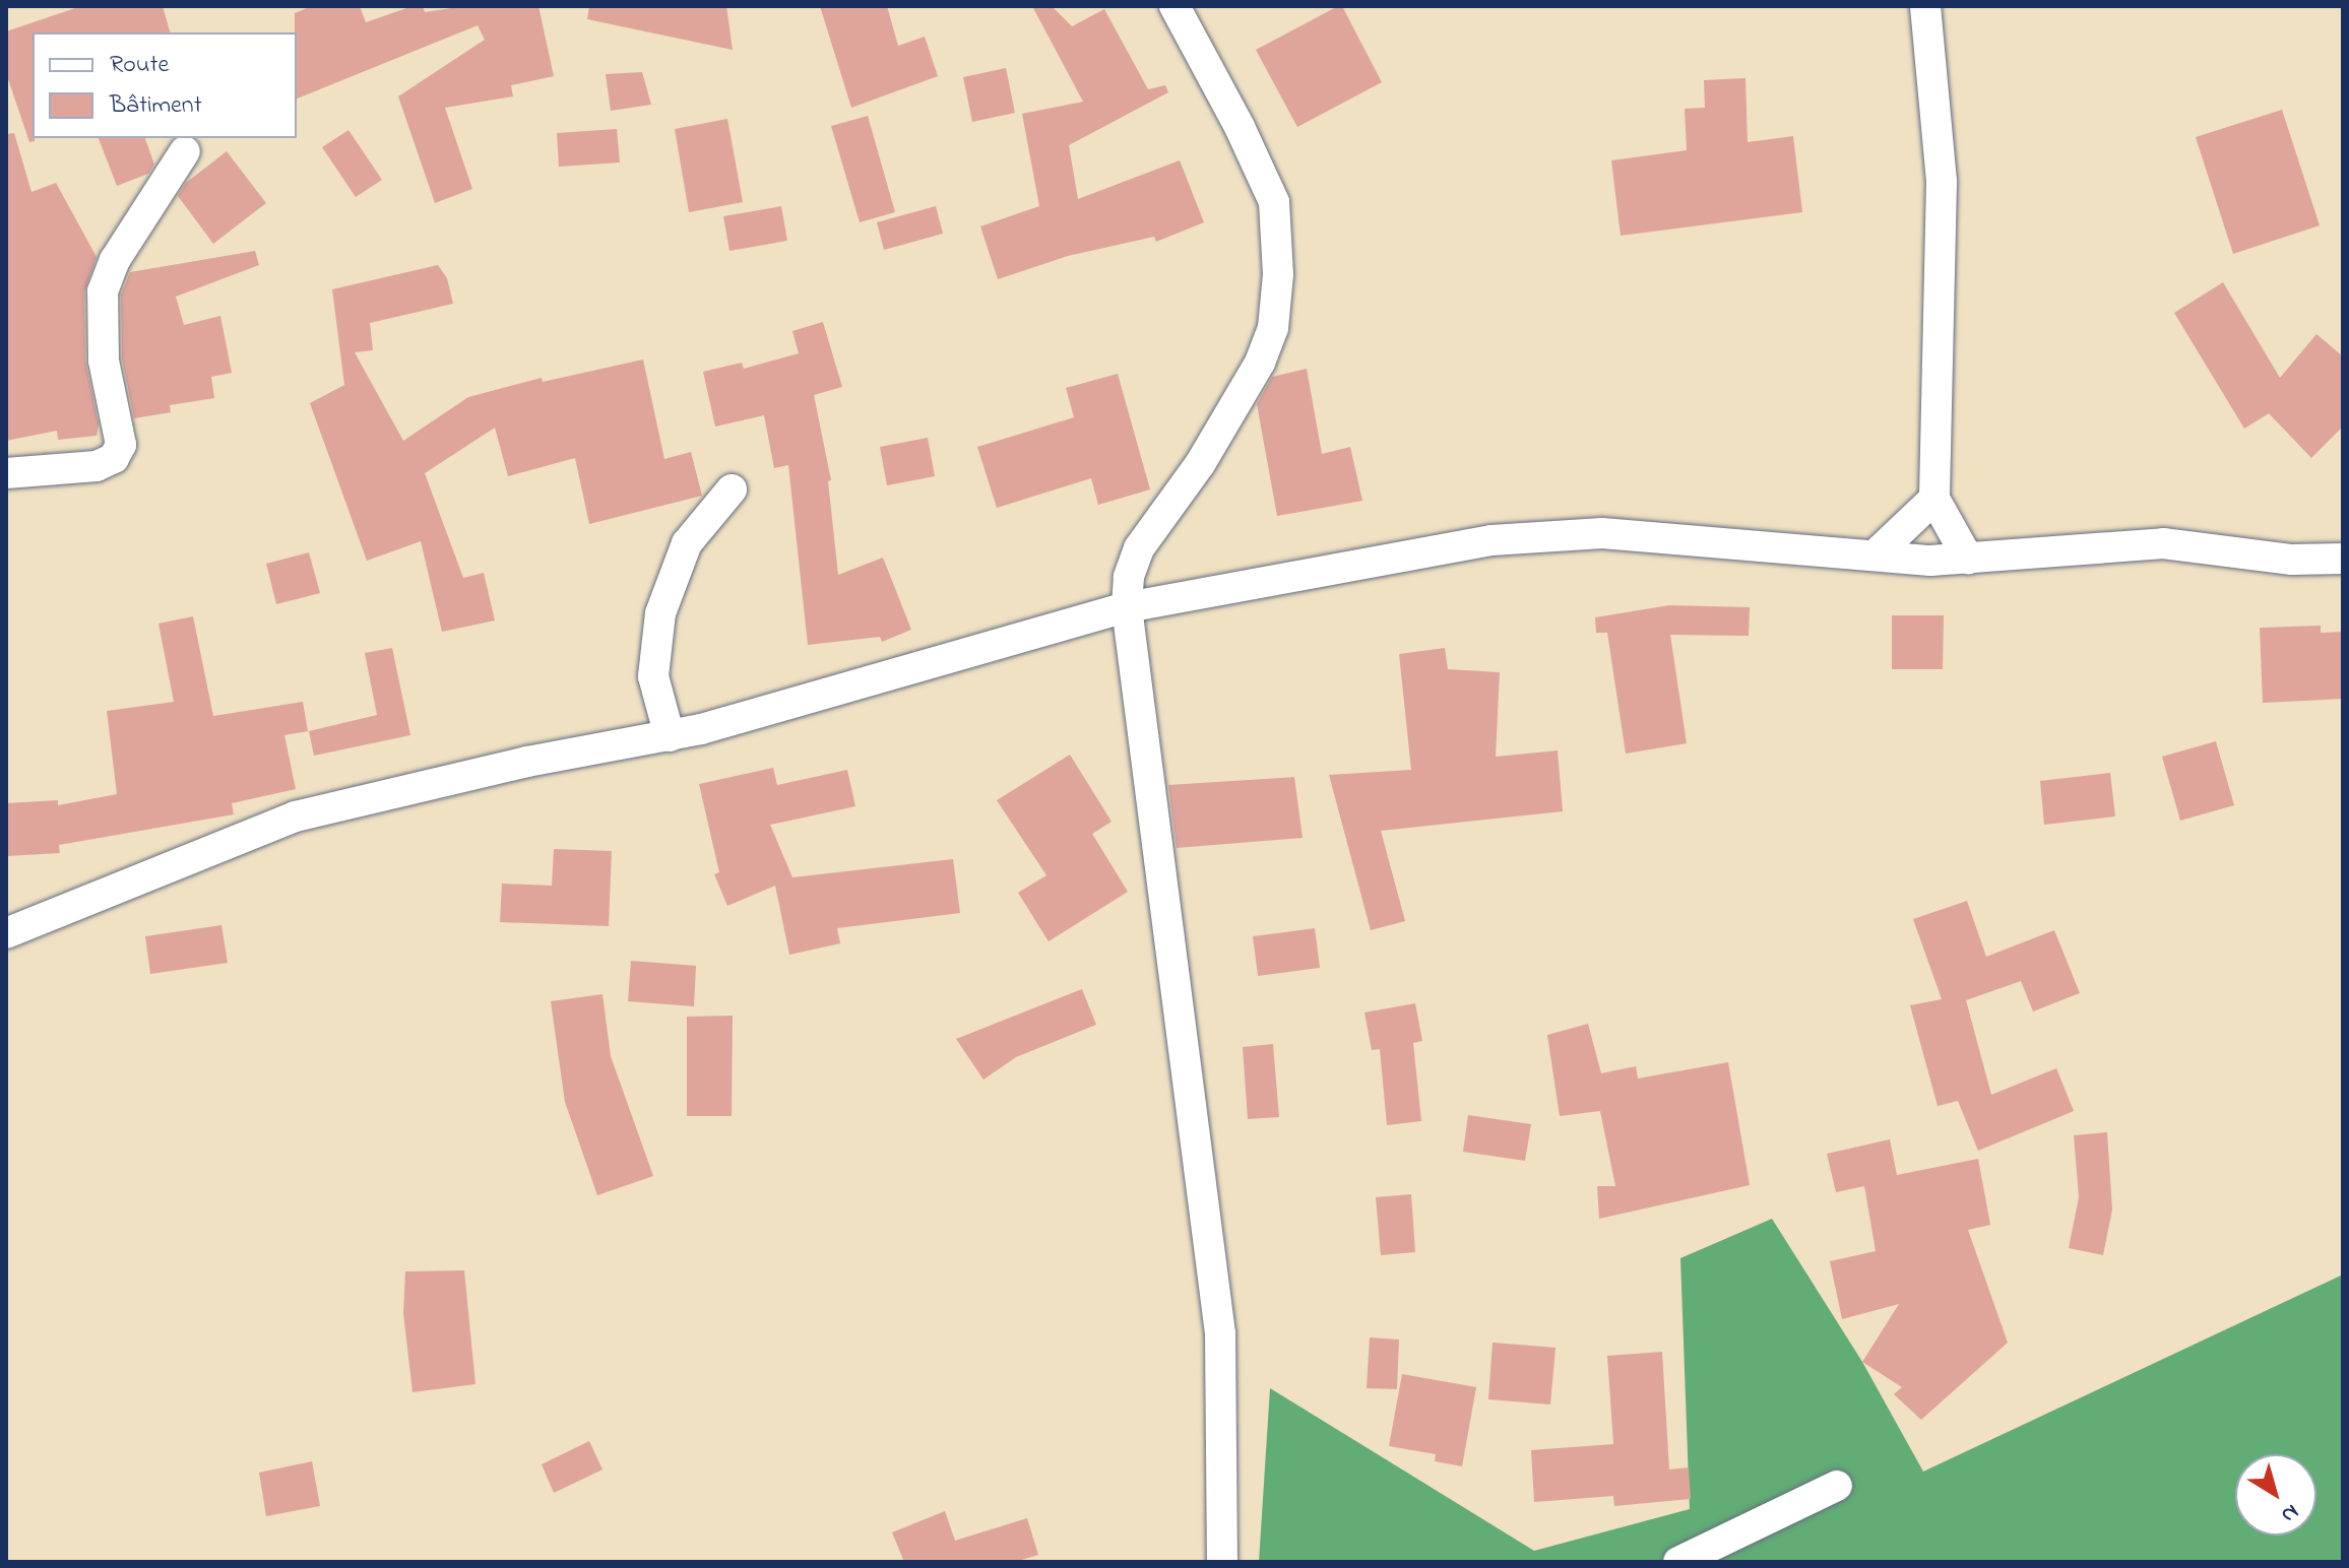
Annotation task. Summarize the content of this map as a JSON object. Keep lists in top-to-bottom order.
{
  "legend": ["Route", "Bâtiment"],
  "north": "bottom right"
}
